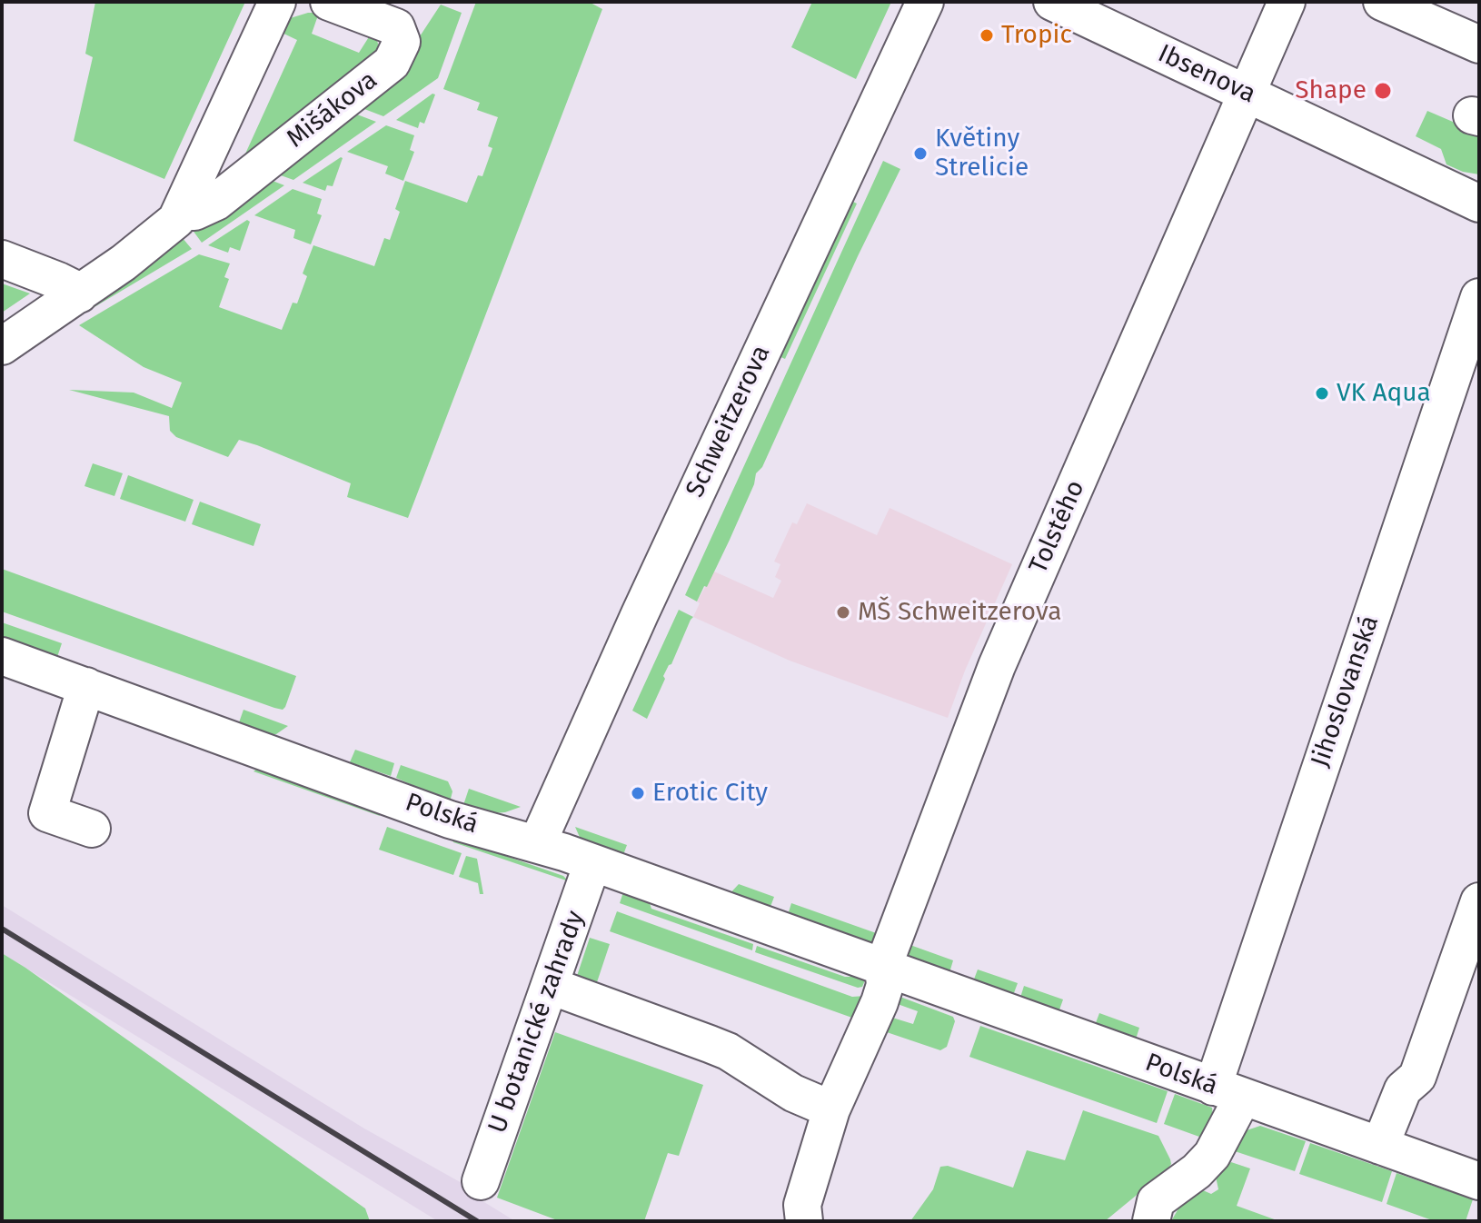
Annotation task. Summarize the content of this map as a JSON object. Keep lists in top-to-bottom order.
{
  "streets": {
    "street": [
      "Ibsenova",
      "Mišákova",
      "Schweitzerova",
      "Tolstého",
      "Jihoslovanská",
      "Polská",
      "U botanické zahrady"
    ]
  },
  "crossings": [
    ["Ibsenova", "Tolstého"],
    ["Schweitzerova", "Polská"],
    ["Tolstého", "Polská"],
    ["Jihoslovanská", "Polská"],
    ["Polská", "U botanické zahrady"]
  ],
  "places": [
    "Tropic",
    "Shape",
    "Květiny Strelicie",
    "VK Aqua",
    "MŠ Schweitzerova",
    "Erotic City"
  ]
}
